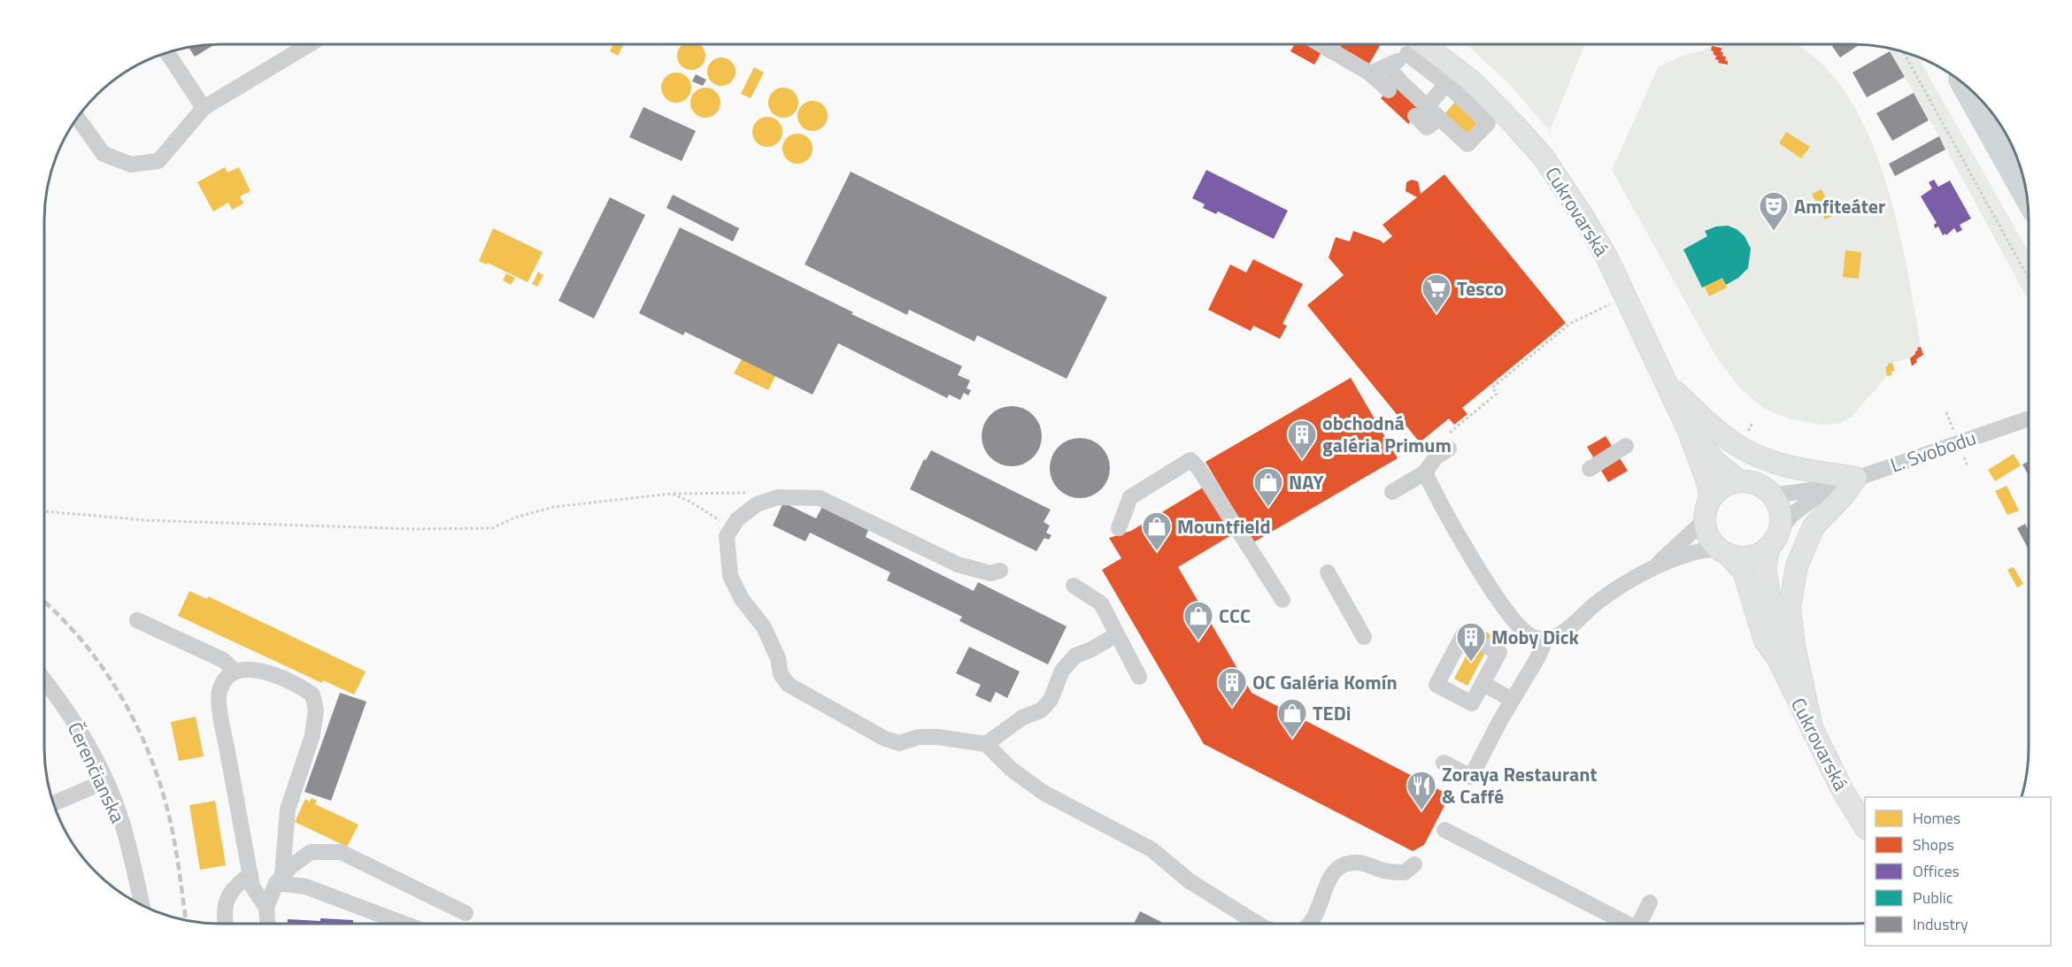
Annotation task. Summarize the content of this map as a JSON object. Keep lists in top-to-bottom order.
{
  "streets": {
    "main road": ["Cukrovarská"],
    "street": ["L. Svobodu", "Čerenčianska"]
  },
  "places": {
    "theatre": ["Amfiteáter"],
    "supermarket": ["Tesco"],
    "building": ["obchodná galéria Primum", "Moby Dick", "OC Galéria Komín"],
    "shop": [
      "NAY",
      "Mountfield",
      "CCC",
      "TEDi"
    ],
    "restaurant": ["Zoraya Restaurant & Caffé"]
  },
  "legend": [
    "Homes",
    "Shops",
    "Offices",
    "Public",
    "Industry"
  ]
}
